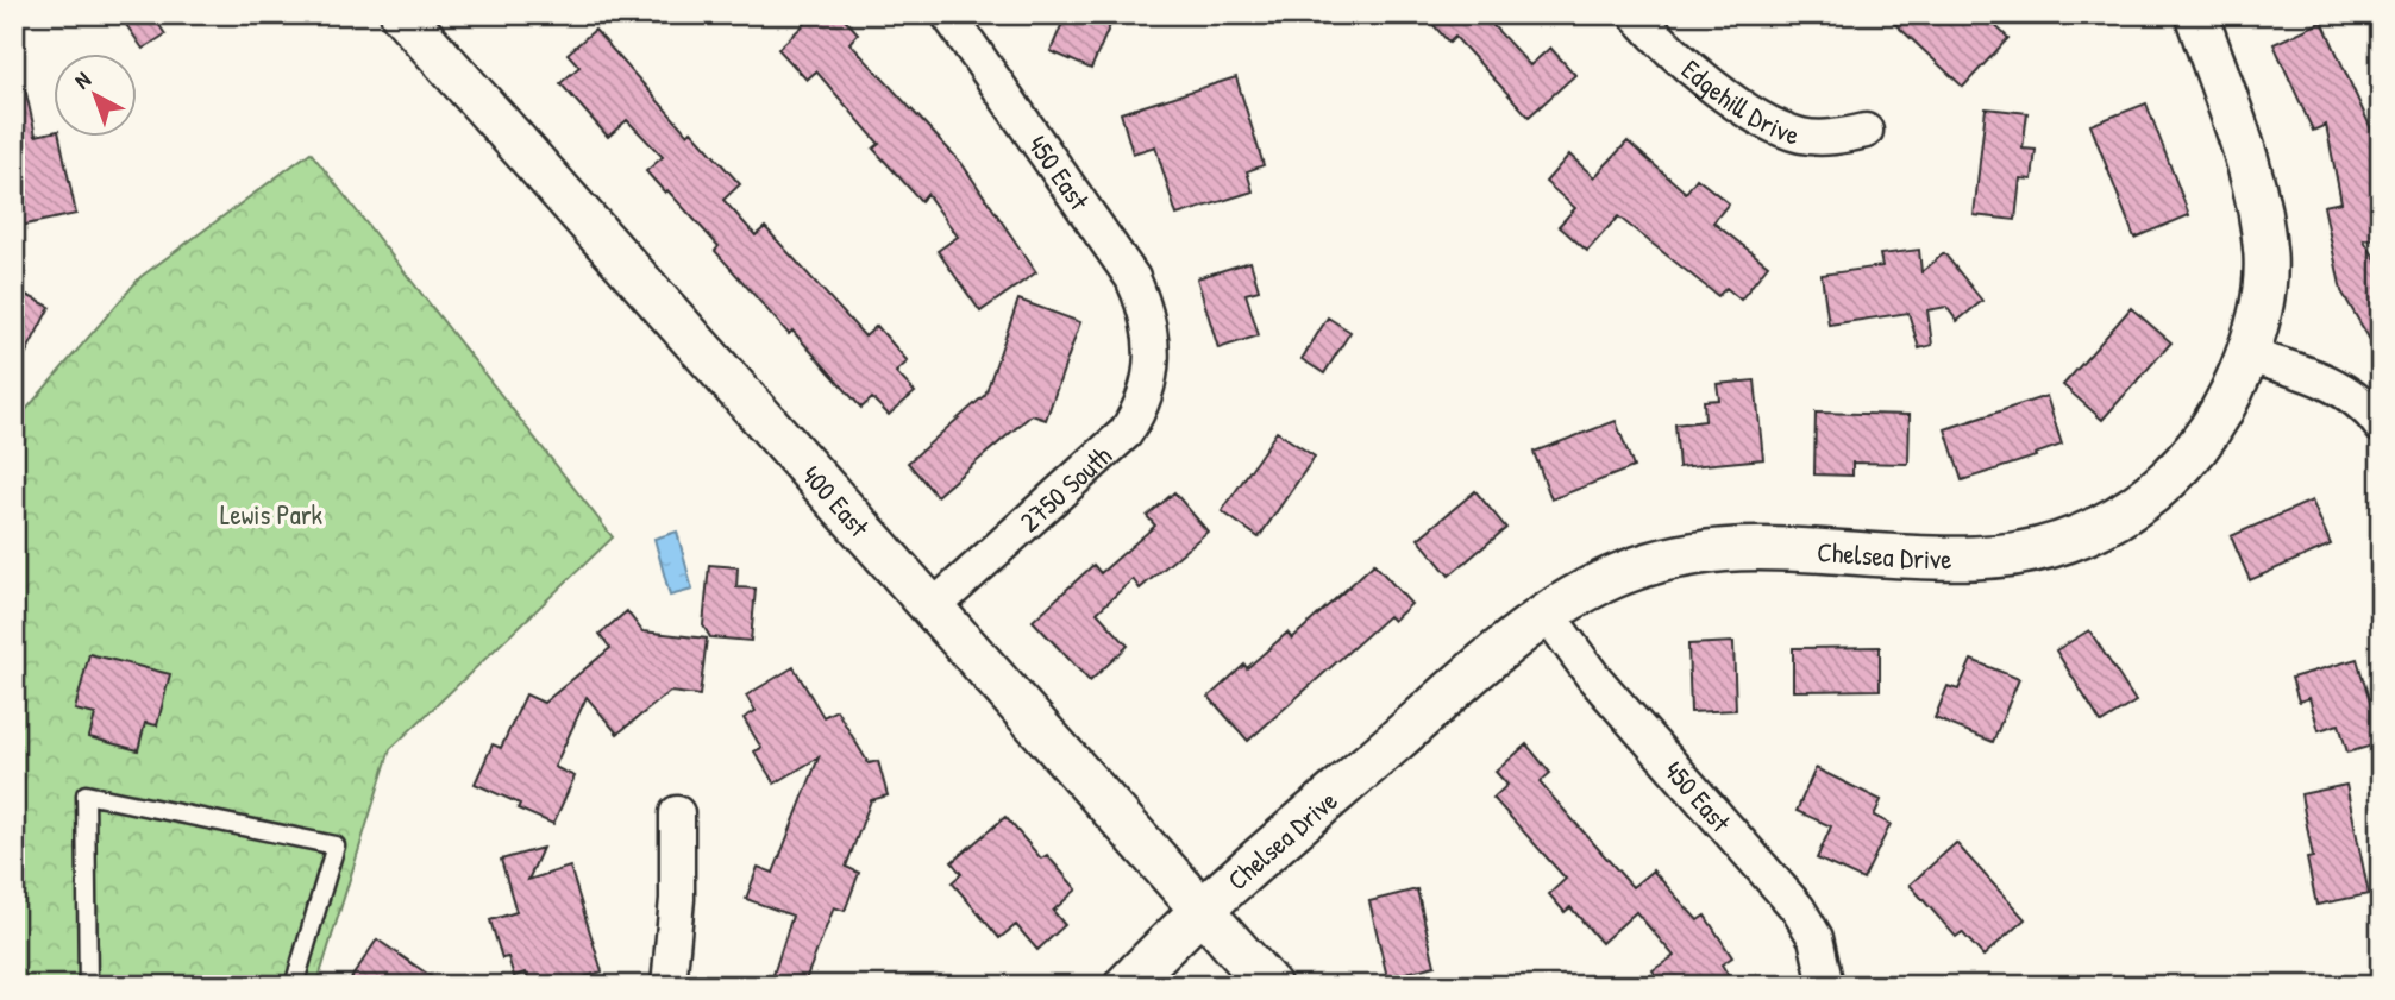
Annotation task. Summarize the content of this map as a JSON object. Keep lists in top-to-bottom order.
{
  "streets": {
    "street": [
      "Edgehill Drive",
      "450 East",
      "2750 South",
      "400 East",
      "Chelsea Drive"
    ]
  },
  "crossings": [
    ["450 East", "2750 South"],
    ["450 East", "Chelsea Drive"],
    ["2750 South", "400 East"],
    ["400 East", "Chelsea Drive"]
  ],
  "parks": ["Lewis Park"],
  "north": "top left"
}
